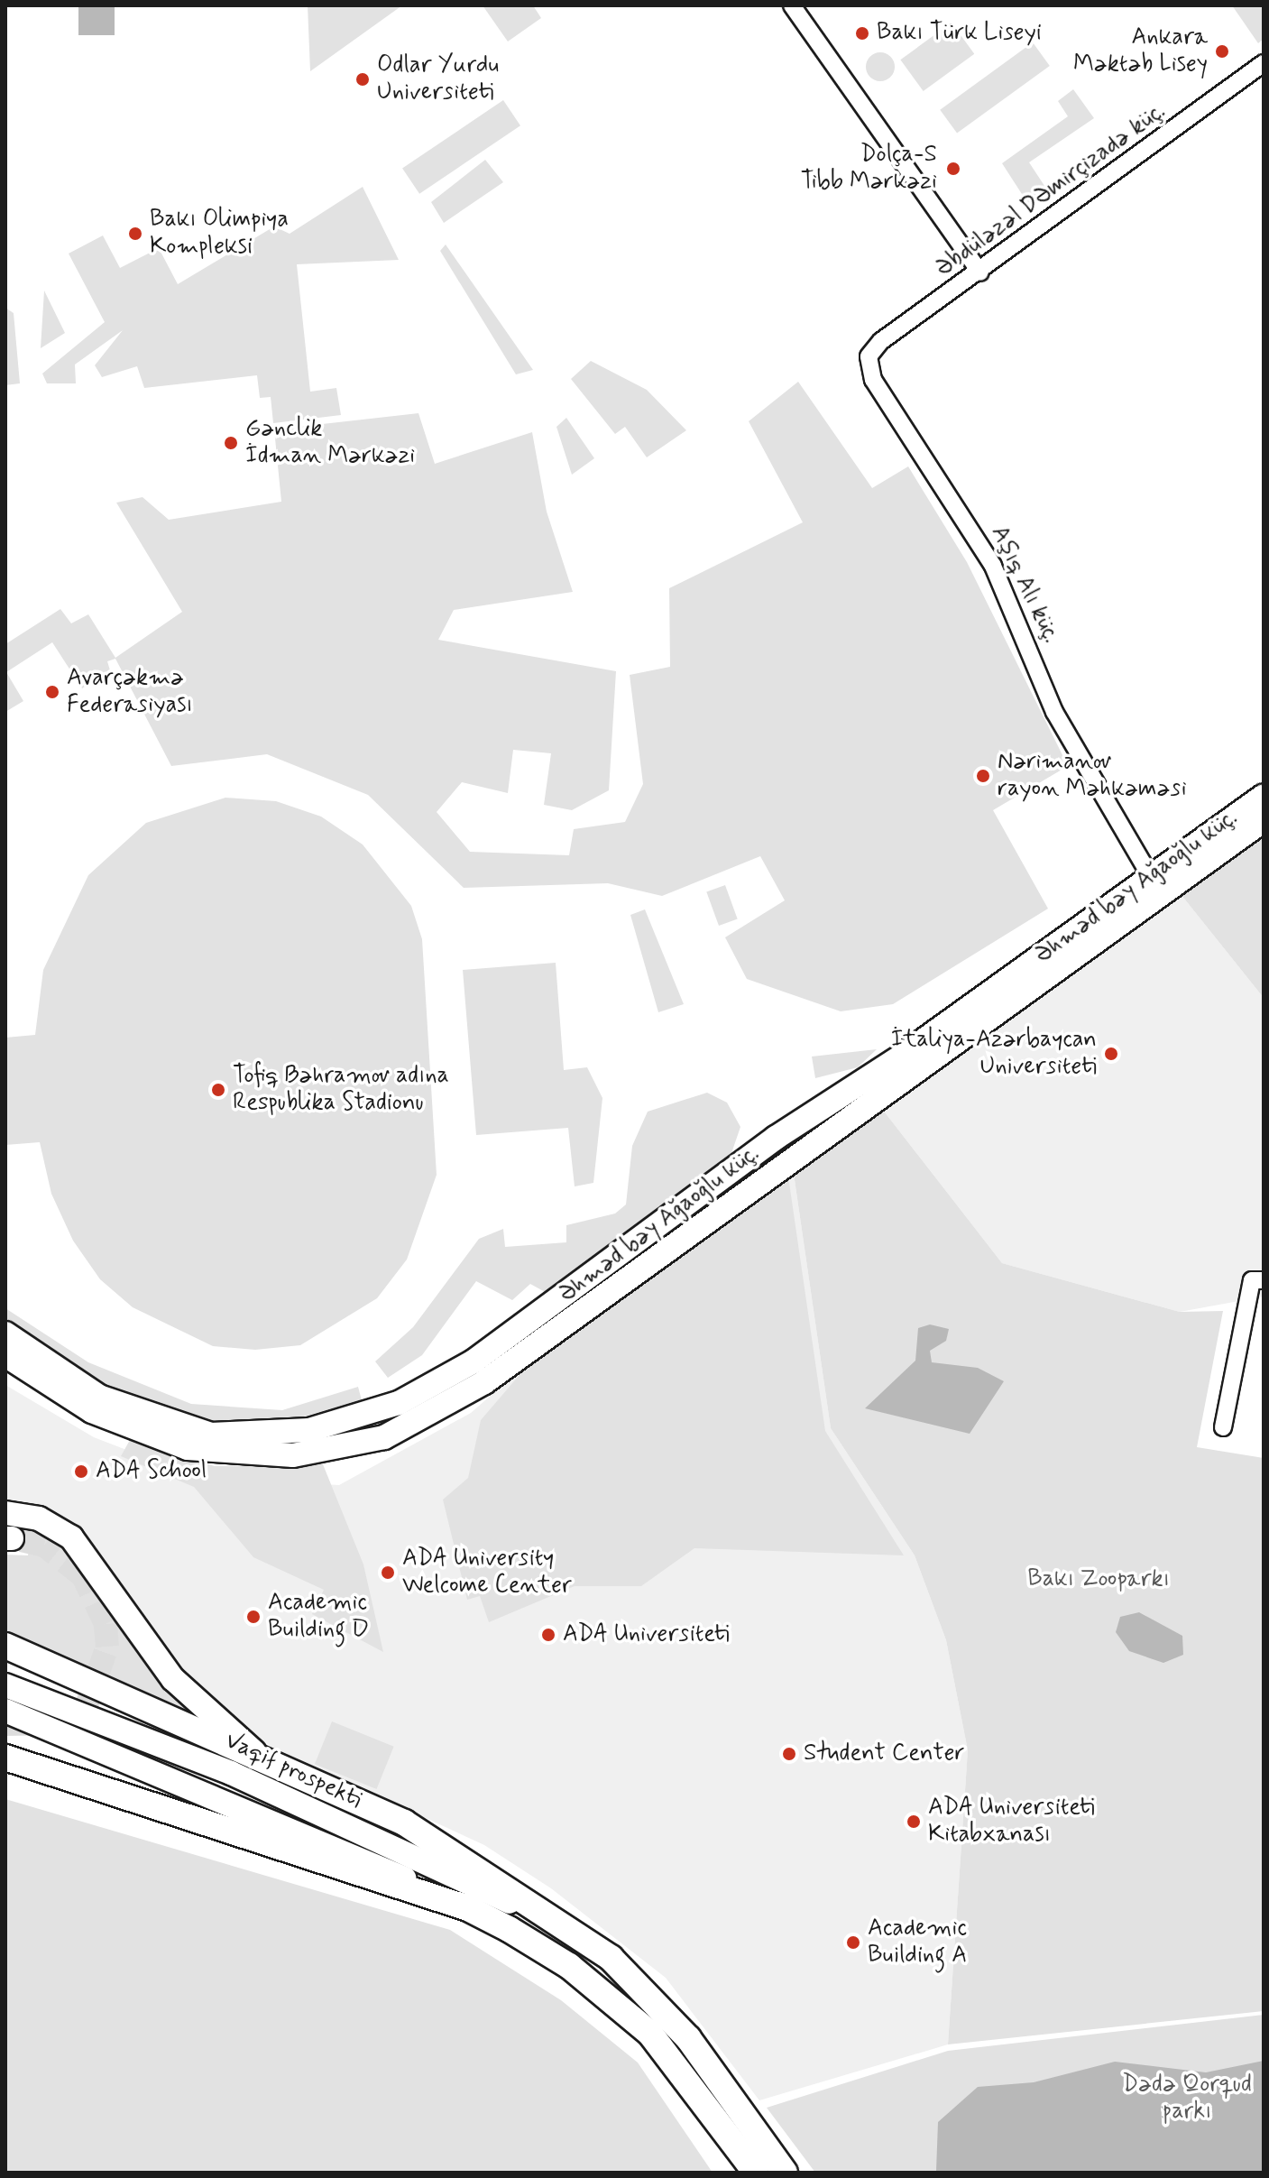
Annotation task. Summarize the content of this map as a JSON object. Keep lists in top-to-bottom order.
{
  "streets": {
    "main road": ["Vaqif prospekti"],
    "street": ["Əbdüləzəl DƏmirçizadə küç.", "Aşıq Alı küç.", "Əhməd bəy Ağaoğlu küç."]
  },
  "crossings": [
    ["Əbdüləzəl DƏmirçizadə küç.", "Aşıq Alı küç."],
    ["Aşıq Alı küç.", "Əhməd bəy Ağaoğlu küç."]
  ],
  "parks": ["Bakı Zooparkı", "Dədə Qorqud parkı"],
  "places": [
    "Bakı Türk Liseyi",
    "Ankara Məktəb Lisey",
    "Odlar Yurdu Universiteti",
    "Dolça-S Tibb Mərkəzi",
    "Bakı Olimpiya Kompleksi",
    "Gənclik İdman Mərkəzi",
    "Avarçəkmə Federasiyası",
    "Nərimanov rayon Məhkəməsi",
    "İtaliya-Azərbaycan Universiteti",
    "Tofiq Bəhramov adına Respublika Stadionu",
    "ADA School",
    "ADA University Welcome Center",
    "Academic Building D",
    "ADA Universiteti",
    "Student Center",
    "ADA Universiteti Kitabxanası",
    "Academic Building A"
  ]
}
